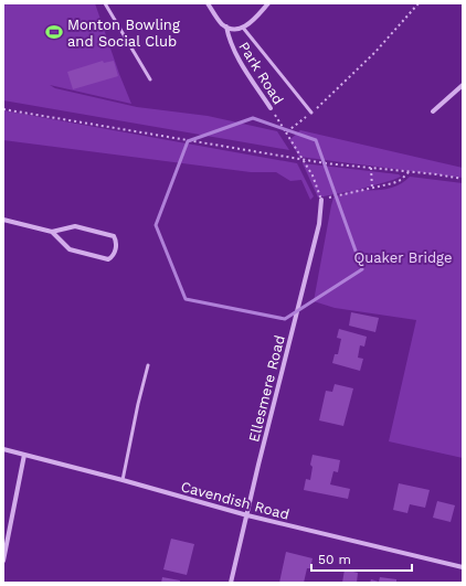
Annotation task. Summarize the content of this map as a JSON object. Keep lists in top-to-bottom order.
{
  "streets": {
    "street": ["Park Road", "Ellesmere Road", "Cavendish Road"]
  },
  "crossings": [
    ["Ellesmere Road", "Cavendish Road"]
  ],
  "parks": ["Quaker Bridge"],
  "places": {
    "sports": ["Monton Bowling and Social Club"]
  },
  "scale_bar": "50 m"
}
